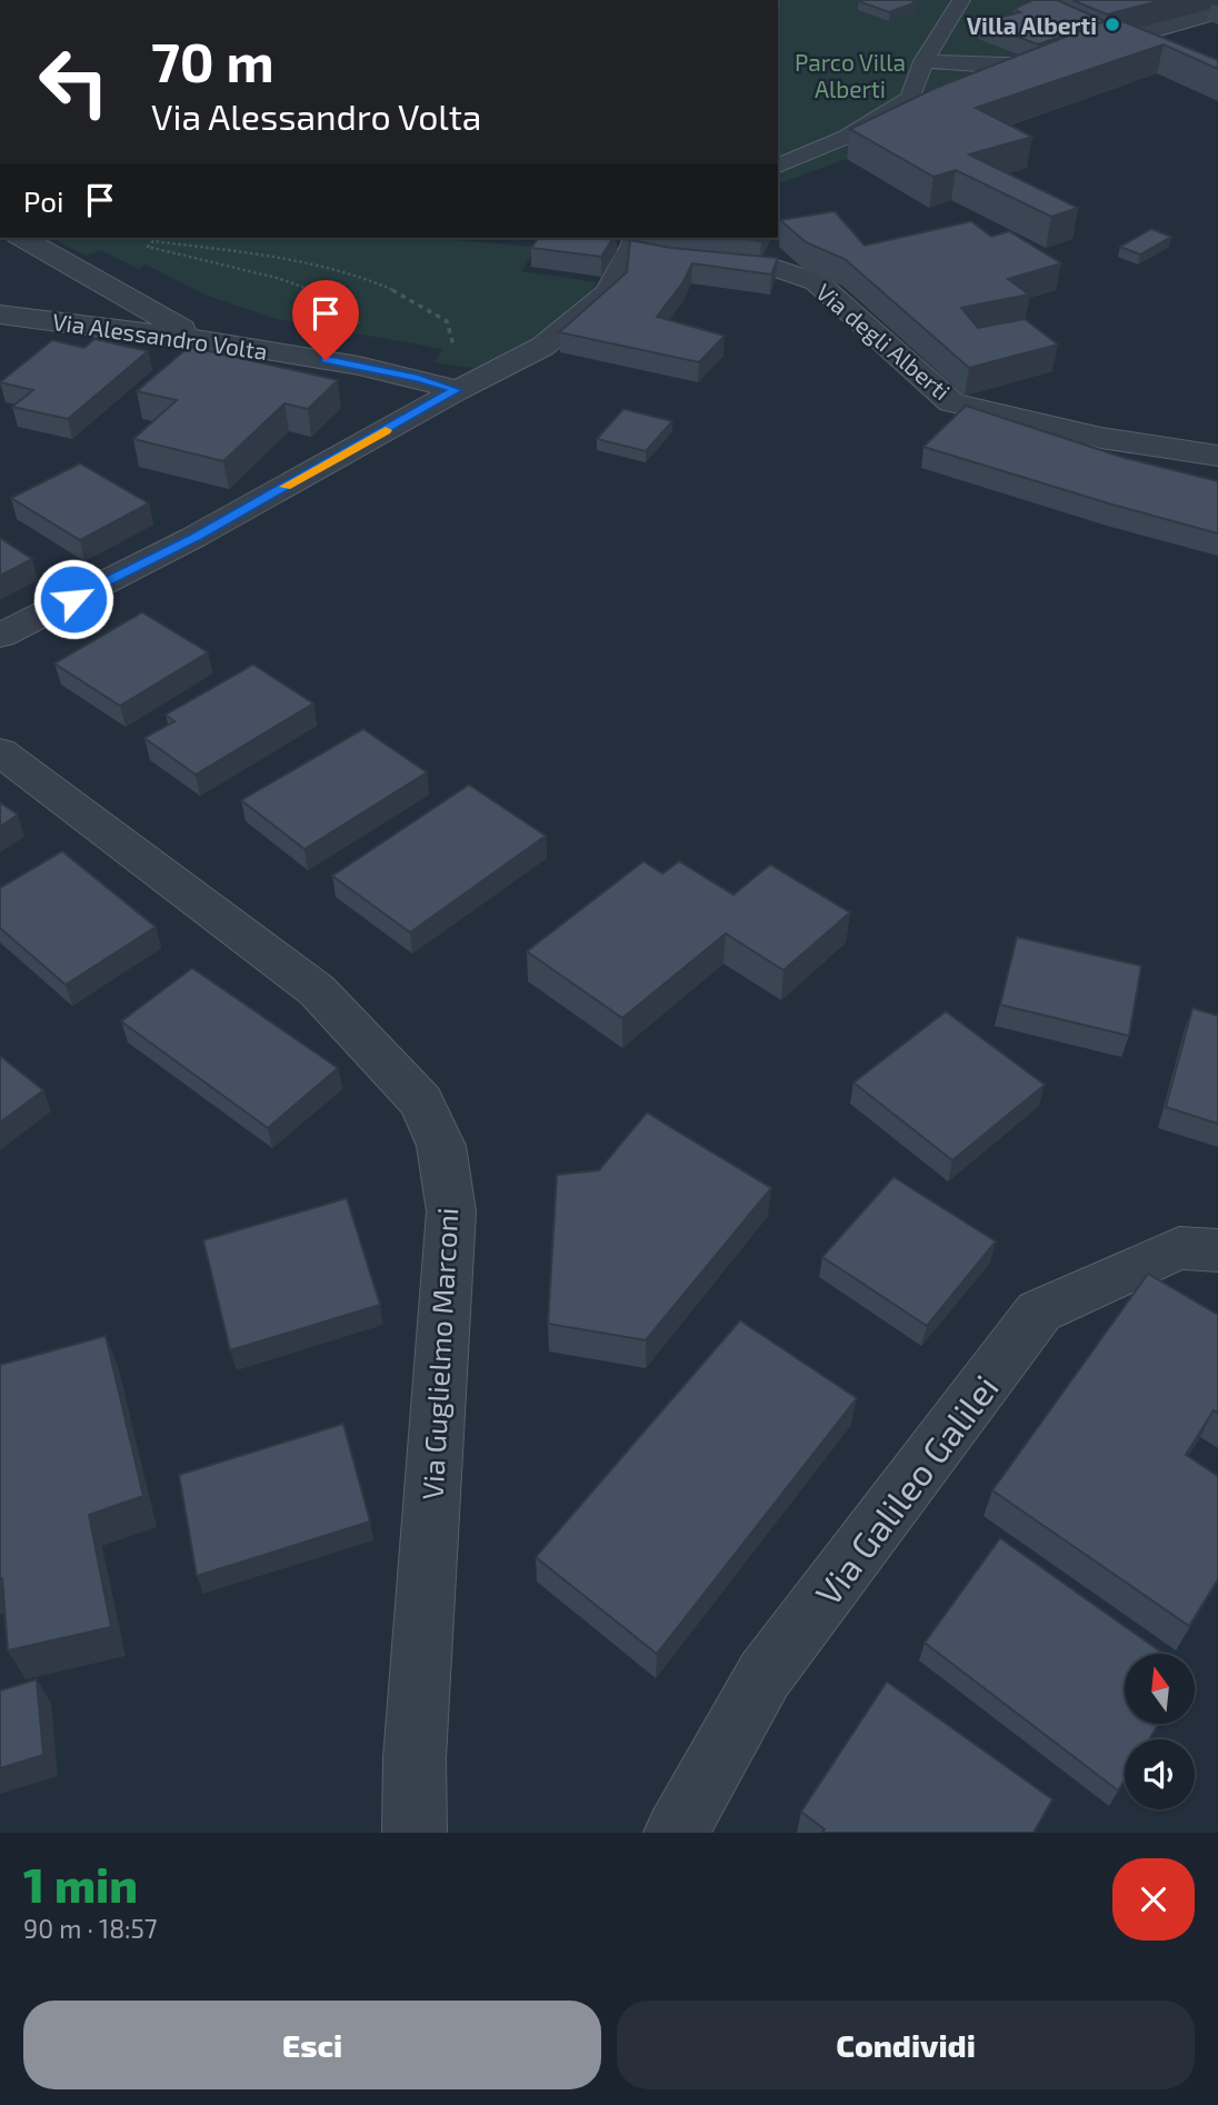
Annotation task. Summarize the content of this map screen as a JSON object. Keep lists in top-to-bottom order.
{
  "streets": {
    "street": [
      "Via Alessandro Volta",
      "Via degli Alberti",
      "Via Guglielmo Marconi",
      "Via Galileo Galilei"
    ]
  },
  "parks": ["Parco Villa Alberti"],
  "places": ["Villa Alberti"],
  "north": "top",
  "page": {
    "turn": ["70 m", "Via Alessandro Volta"],
    "then": "Poi",
    "heading": ["1 min", "90 m · 18:57"],
    "buttons": ["Esci", "Condividi"]
  }
}
